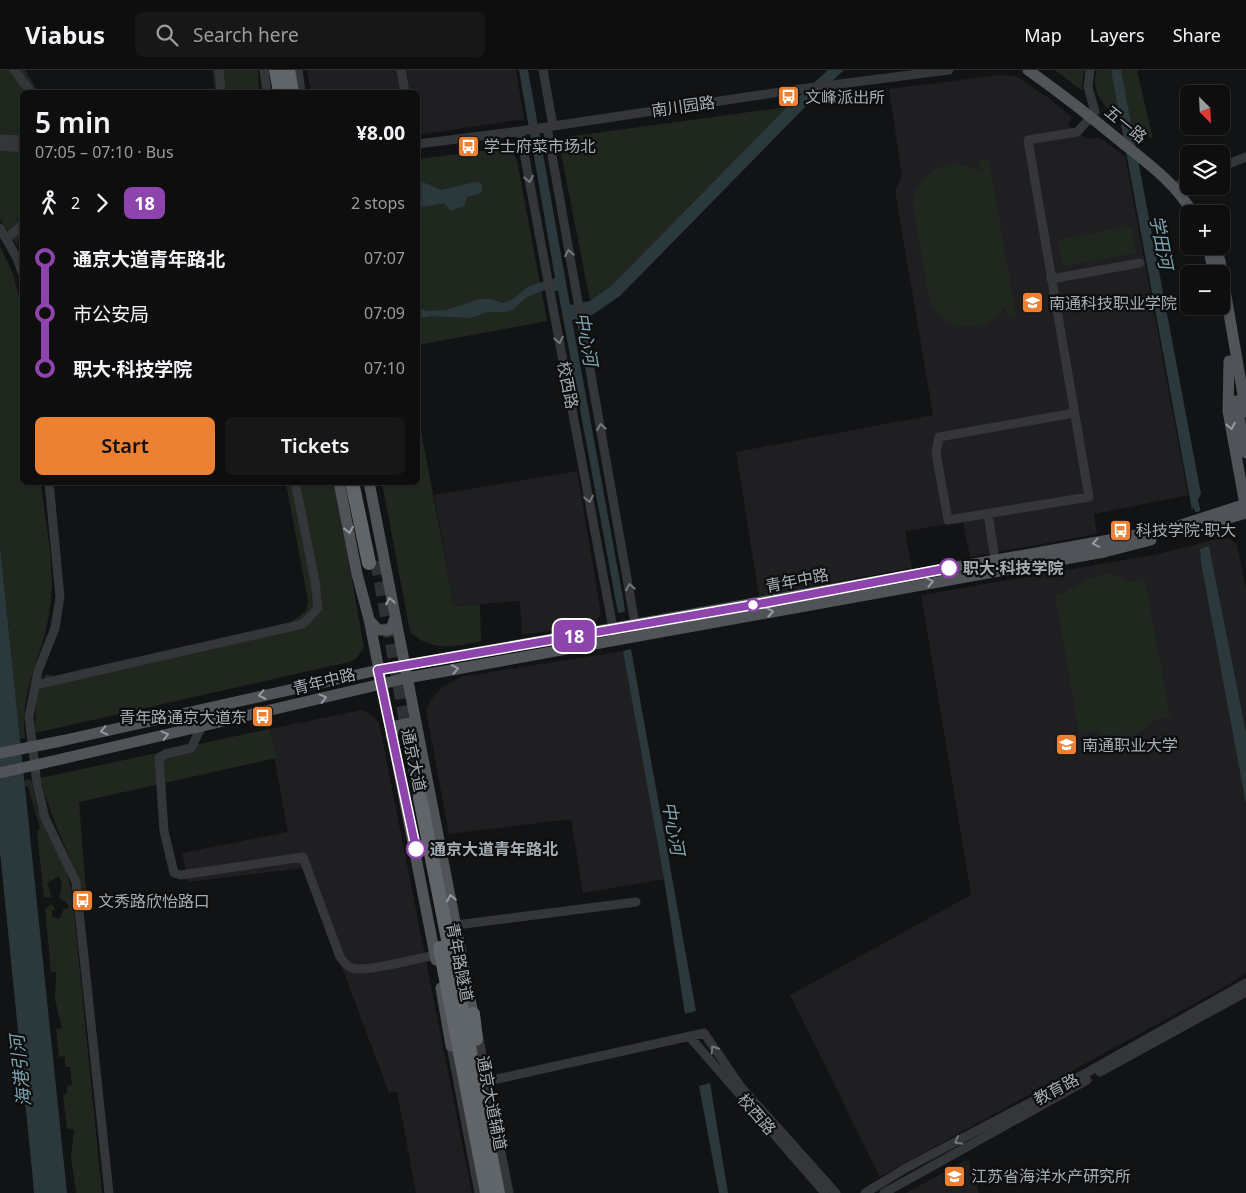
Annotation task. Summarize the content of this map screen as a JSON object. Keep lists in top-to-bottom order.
{
  "streets": {
    "highway": ["青年路隧道"],
    "main road": ["五一路", "青年中路", "通京大道"],
    "street": [
      "南川园路",
      "校西路",
      "教育路",
      "通京大道辅道"
    ]
  },
  "crossings": [
    ["南川园路", "校西路"],
    ["校西路", "青年中路"],
    ["青年中路", "通京大道"],
    ["通京大道", "通京大道辅道"]
  ],
  "water": ["学田河", "中心河", "海港引河"],
  "places": {
    "bus stop": [
      "文峰派出所",
      "学士府菜市场北",
      "科技学院·职大",
      "青年路通京大道东",
      "文秀路欣怡路口"
    ],
    "school or university": ["南通科技职业学院", "南通职业大学", "江苏省海洋水产研究所"],
    "other": ["职大·科技学院", "通京大道青年路北"]
  },
  "lines": ["bus line 18"],
  "north": "bottom right",
  "page": {
    "header": "Viabus",
    "search": "Search here",
    "nav": ["Map", "Layers", "Share"],
    "on_map": "18",
    "map_buttons": ["+", "−"],
    "heading": ["5 min", "07:05 – 07:10 · Bus", "¥8.00"],
    "legs": ["2", "18", "2 stops"],
    "list": [
      {
        "name": "通京大道青年路北",
        "value": "07:07"
      },
      {
        "name": "市公安局",
        "value": "07:09"
      },
      {
        "name": "职大·科技学院",
        "value": "07:10"
      }
    ],
    "buttons": ["Start", "Tickets"]
  }
}
